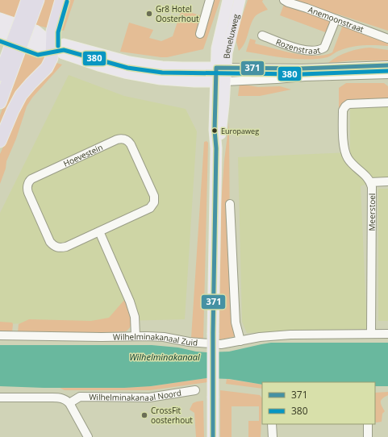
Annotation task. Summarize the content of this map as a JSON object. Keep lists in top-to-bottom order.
{
  "streets": {
    "main road": ["Beneluxweg"],
    "street": [
      "Anemoonstraat",
      "Rozenstraat",
      "Hoevestein",
      "Meerstoel",
      "Wilhelminakanaal Zuid",
      "Wilhelminakanaal Noord"
    ]
  },
  "crossings": [
    ["Anemoonstraat", "Rozenstraat"],
    ["Meerstoel", "Wilhelminakanaal Zuid"]
  ],
  "water": ["Wilhelminakanaal"],
  "places": ["Gr8 Hotel Oosterhout", "Europaweg", "CrossFit oosterhout"],
  "lines": ["transit line 380", "transit line 371"],
  "legend": ["371", "380"]
}
